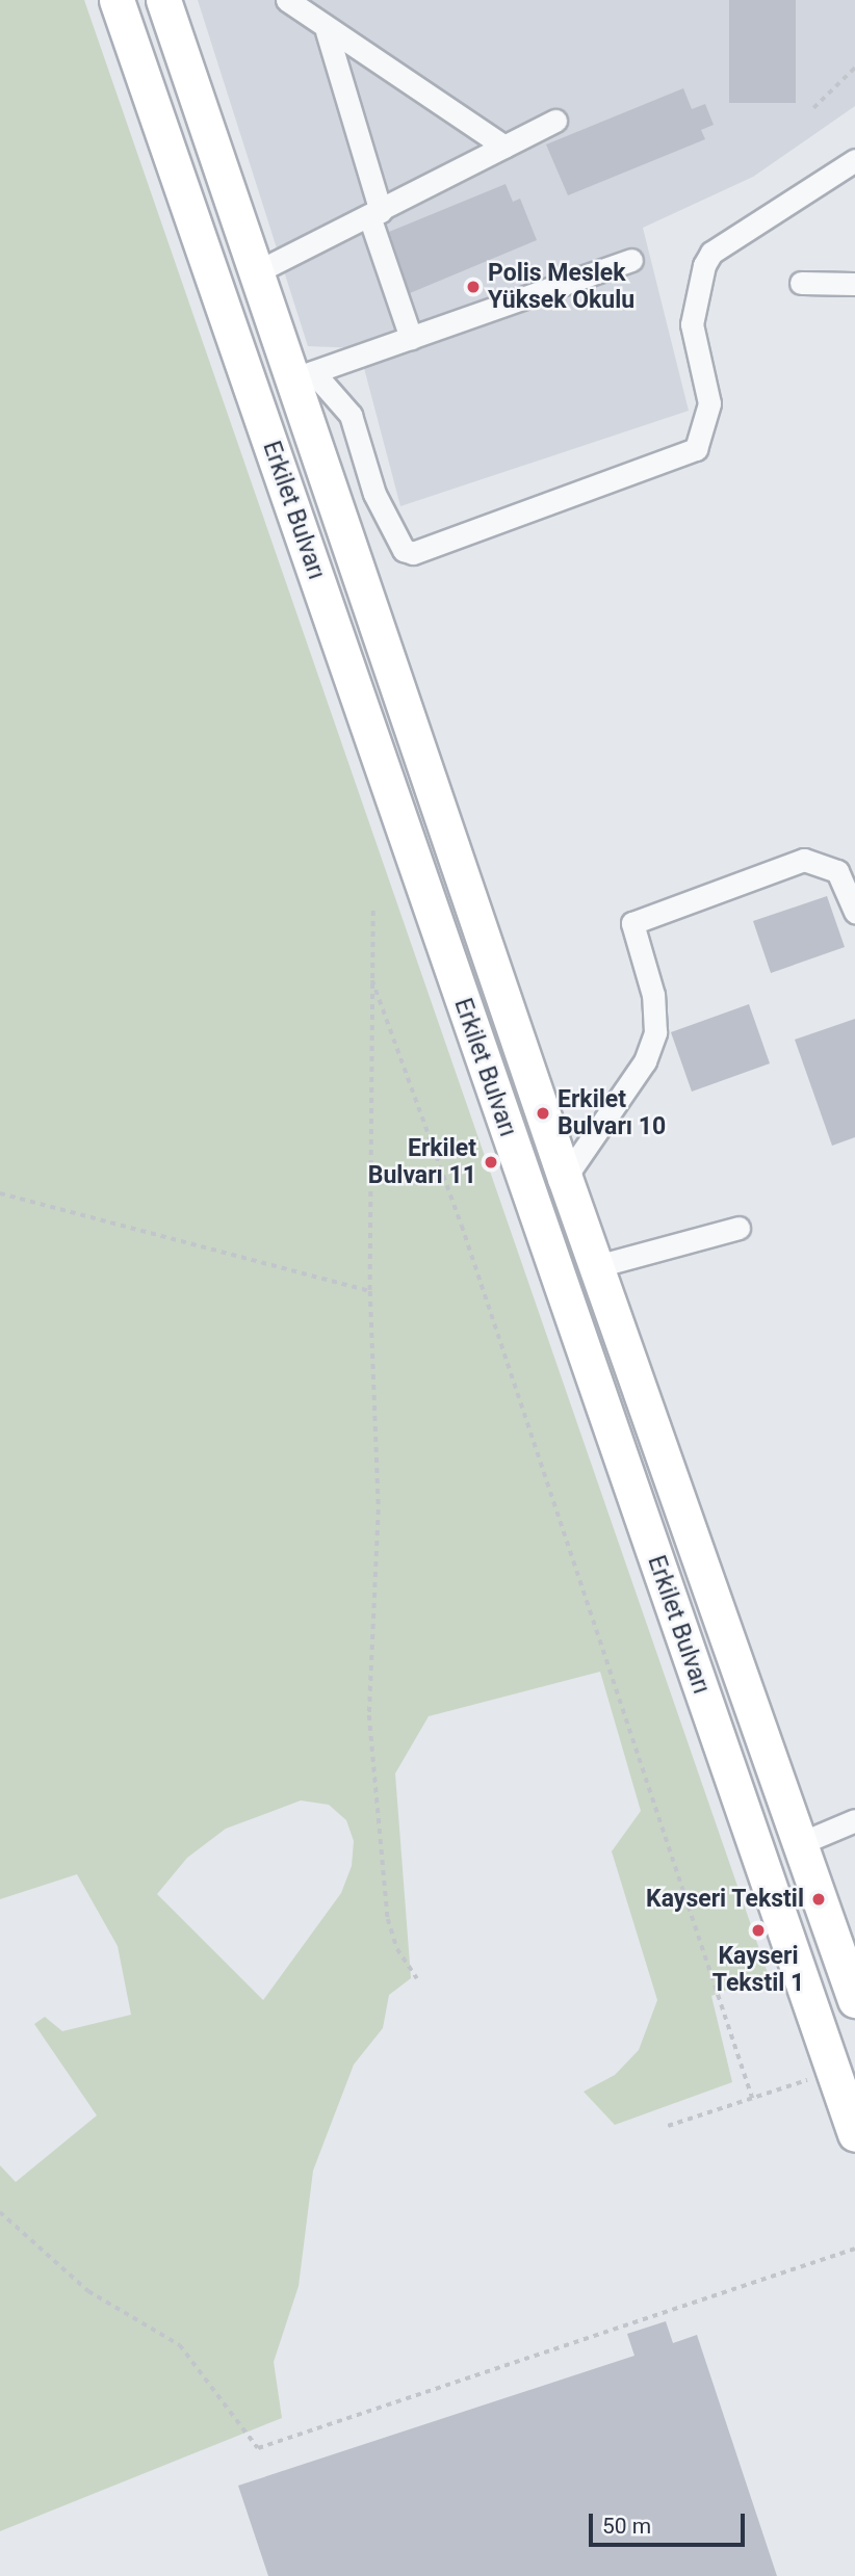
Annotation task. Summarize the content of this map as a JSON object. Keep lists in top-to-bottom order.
{
  "streets": {
    "main road": ["Erkilet Bulvarı"]
  },
  "places": [
    "Polis Meslek Yüksek Okulu",
    "Erkilet Bulvarı 10",
    "Erkilet Bulvarı 11",
    "Kayseri Tekstil",
    "Kayseri Tekstil 1"
  ],
  "scale_bar": "50 m"
}
